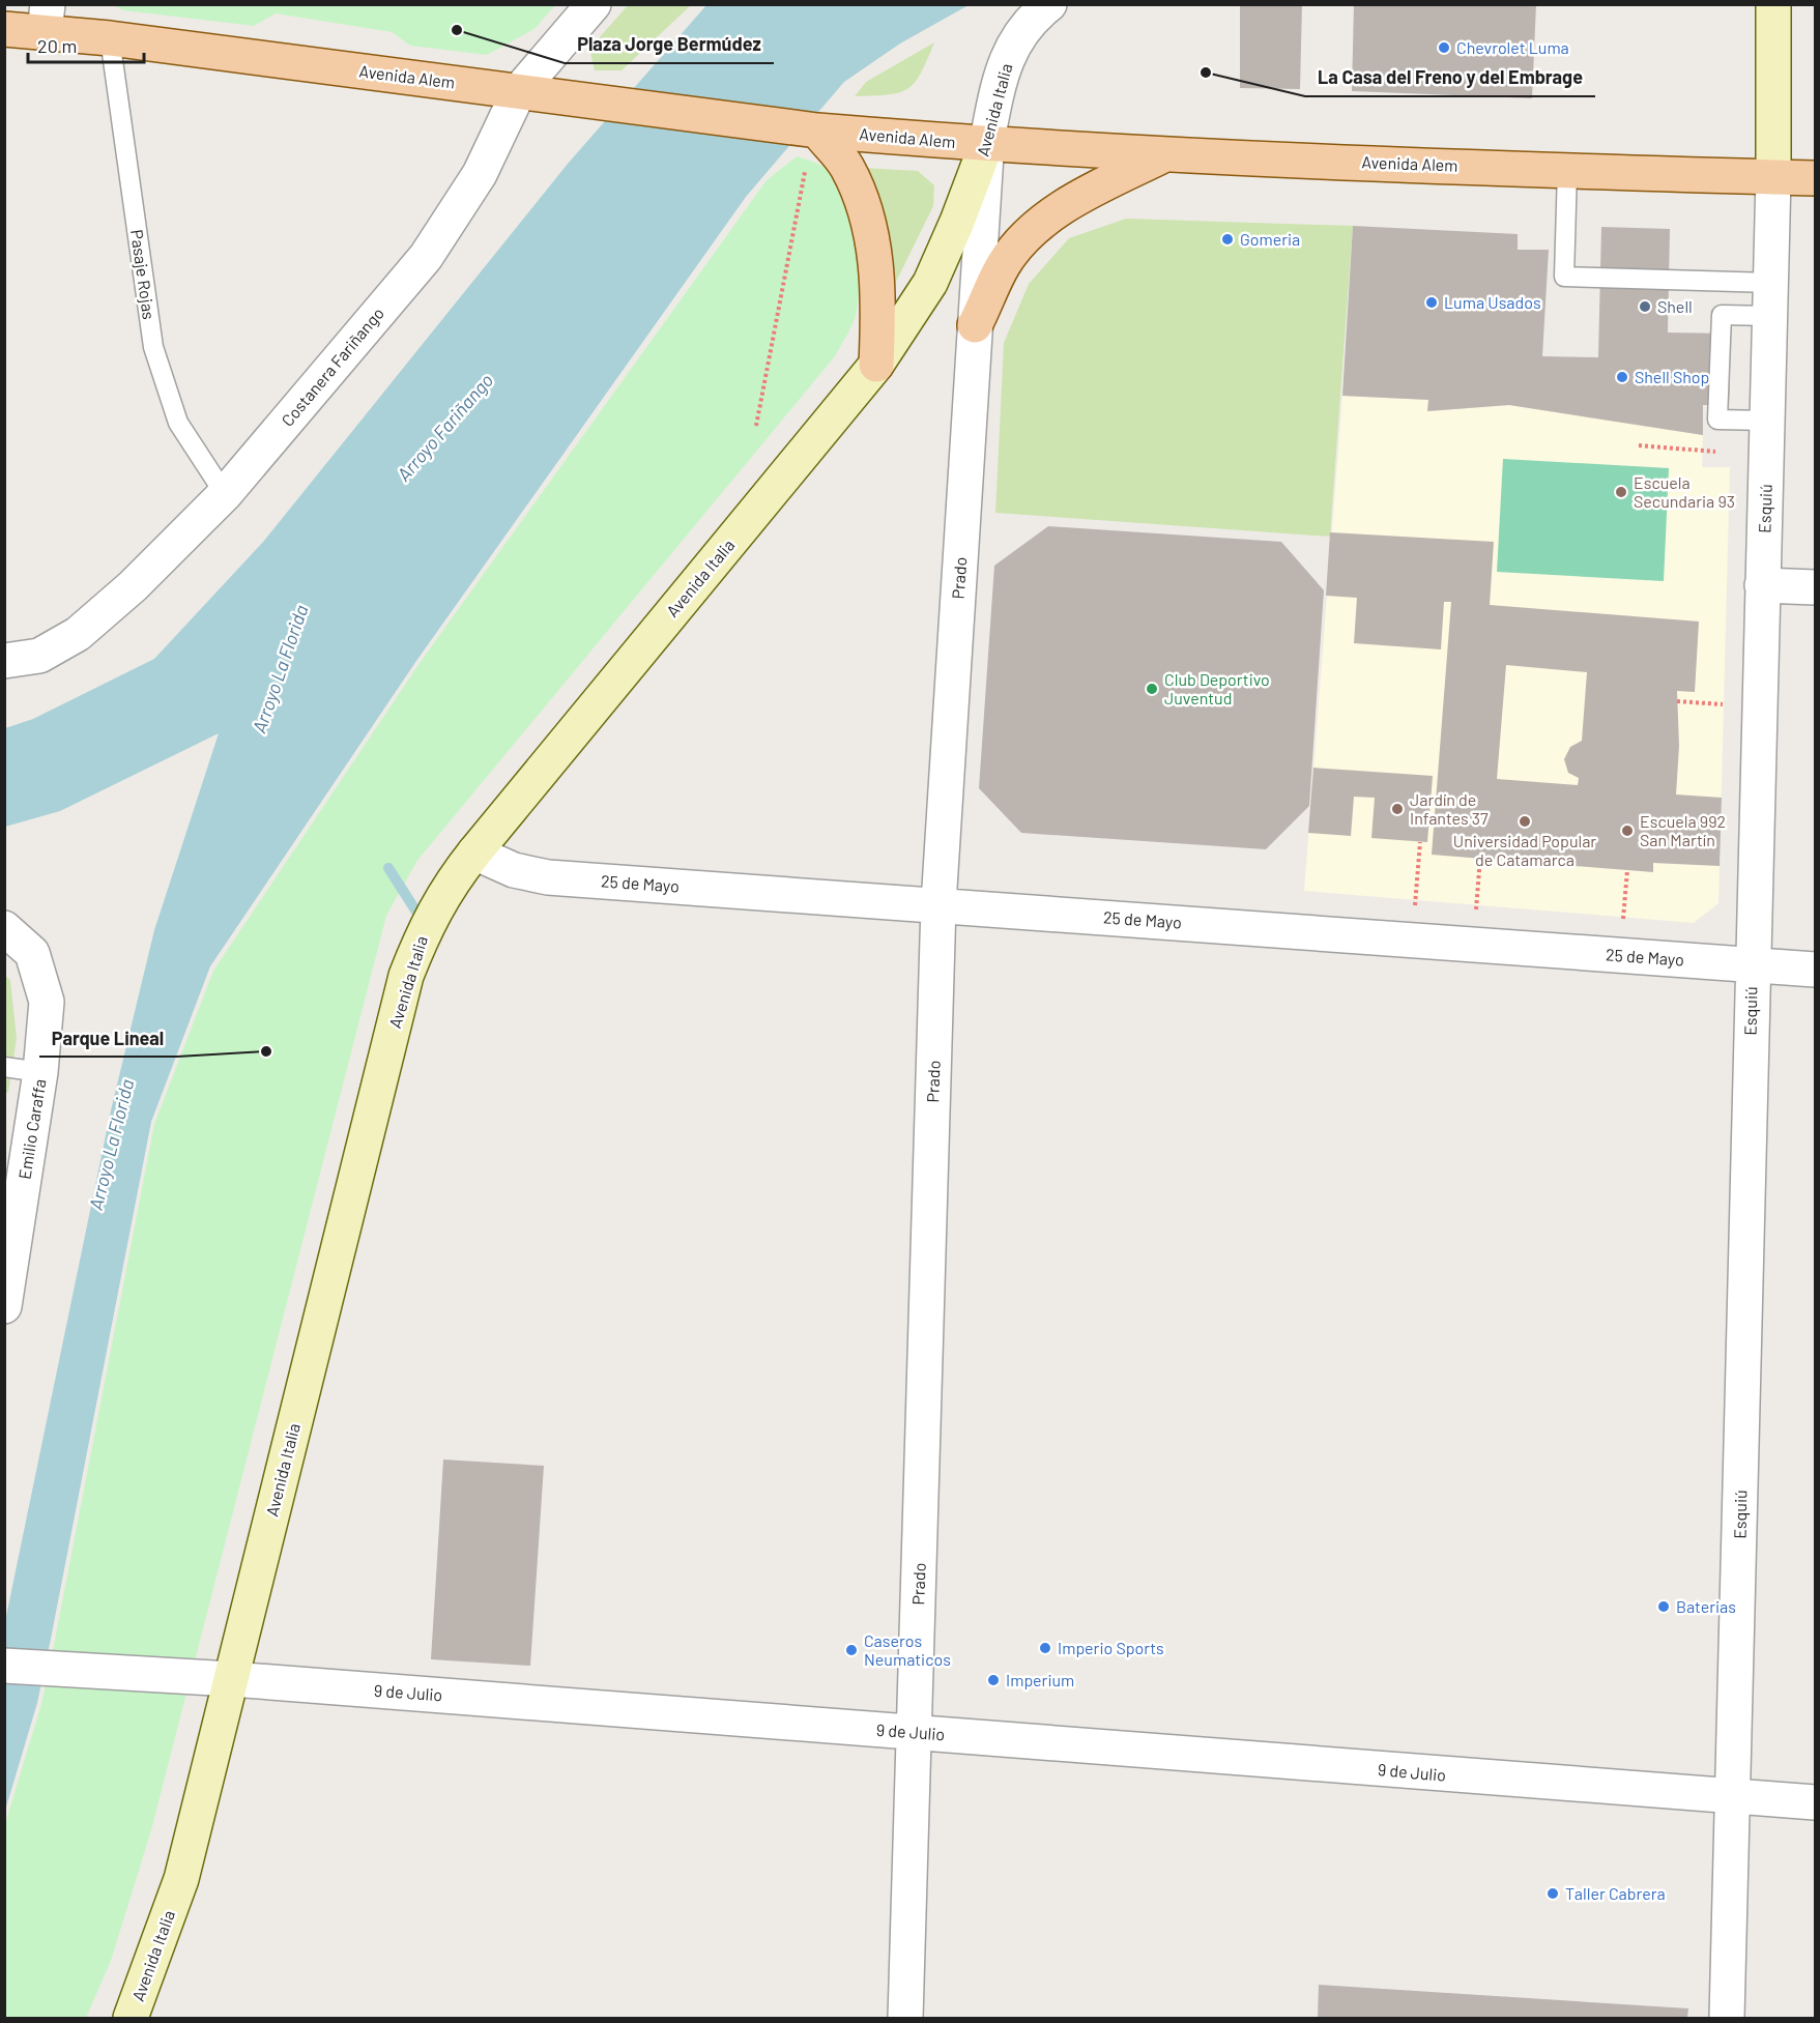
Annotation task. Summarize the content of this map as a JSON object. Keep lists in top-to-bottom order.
{
  "streets": {
    "main road": ["Avenida Alem", "Avenida Italia", "Esquiú"],
    "street": [
      "Costanera Fariñango",
      "Prado",
      "25 de Mayo",
      "Emilio Caraffa",
      "9 de Julio"
    ],
    "lane": ["Pasaje Rojas"]
  },
  "crossings": [
    ["Avenida Alem", "Avenida Italia"],
    ["Avenida Alem", "Pasaje Rojas"],
    ["Avenida Alem", "Costanera Fariñango"],
    ["Avenida Alem", "Esquiú"],
    ["Avenida Alem", "Prado"],
    ["Avenida Italia", "Prado"],
    ["Avenida Italia", "25 de Mayo"],
    ["Avenida Italia", "9 de Julio"],
    ["Pasaje Rojas", "Costanera Fariñango"],
    ["Esquiú", "25 de Mayo"],
    ["Esquiú", "9 de Julio"],
    ["Prado", "25 de Mayo"],
    ["Prado", "9 de Julio"]
  ],
  "water": ["Arroyo Fariñango", "Arroyo La Florida"],
  "places": [
    "Plaza Jorge Bermúdez",
    "Chevrolet Luma",
    "La Casa del Freno y del Embrage",
    "Gomeria",
    "Luma Usados",
    "Shell",
    "Shell Shop",
    "Escuela Secundaria 93",
    "Club Deportivo Juventud",
    "Jardín de Infantes 37",
    "Universidad Popular de Catamarca",
    "Escuela 992 San Martín",
    "Parque Lineal",
    "Baterias",
    "Imperio Sports",
    "Caseros Neumaticos",
    "Imperium",
    "Taller Cabrera"
  ],
  "scale_bar": "20 m"
}
